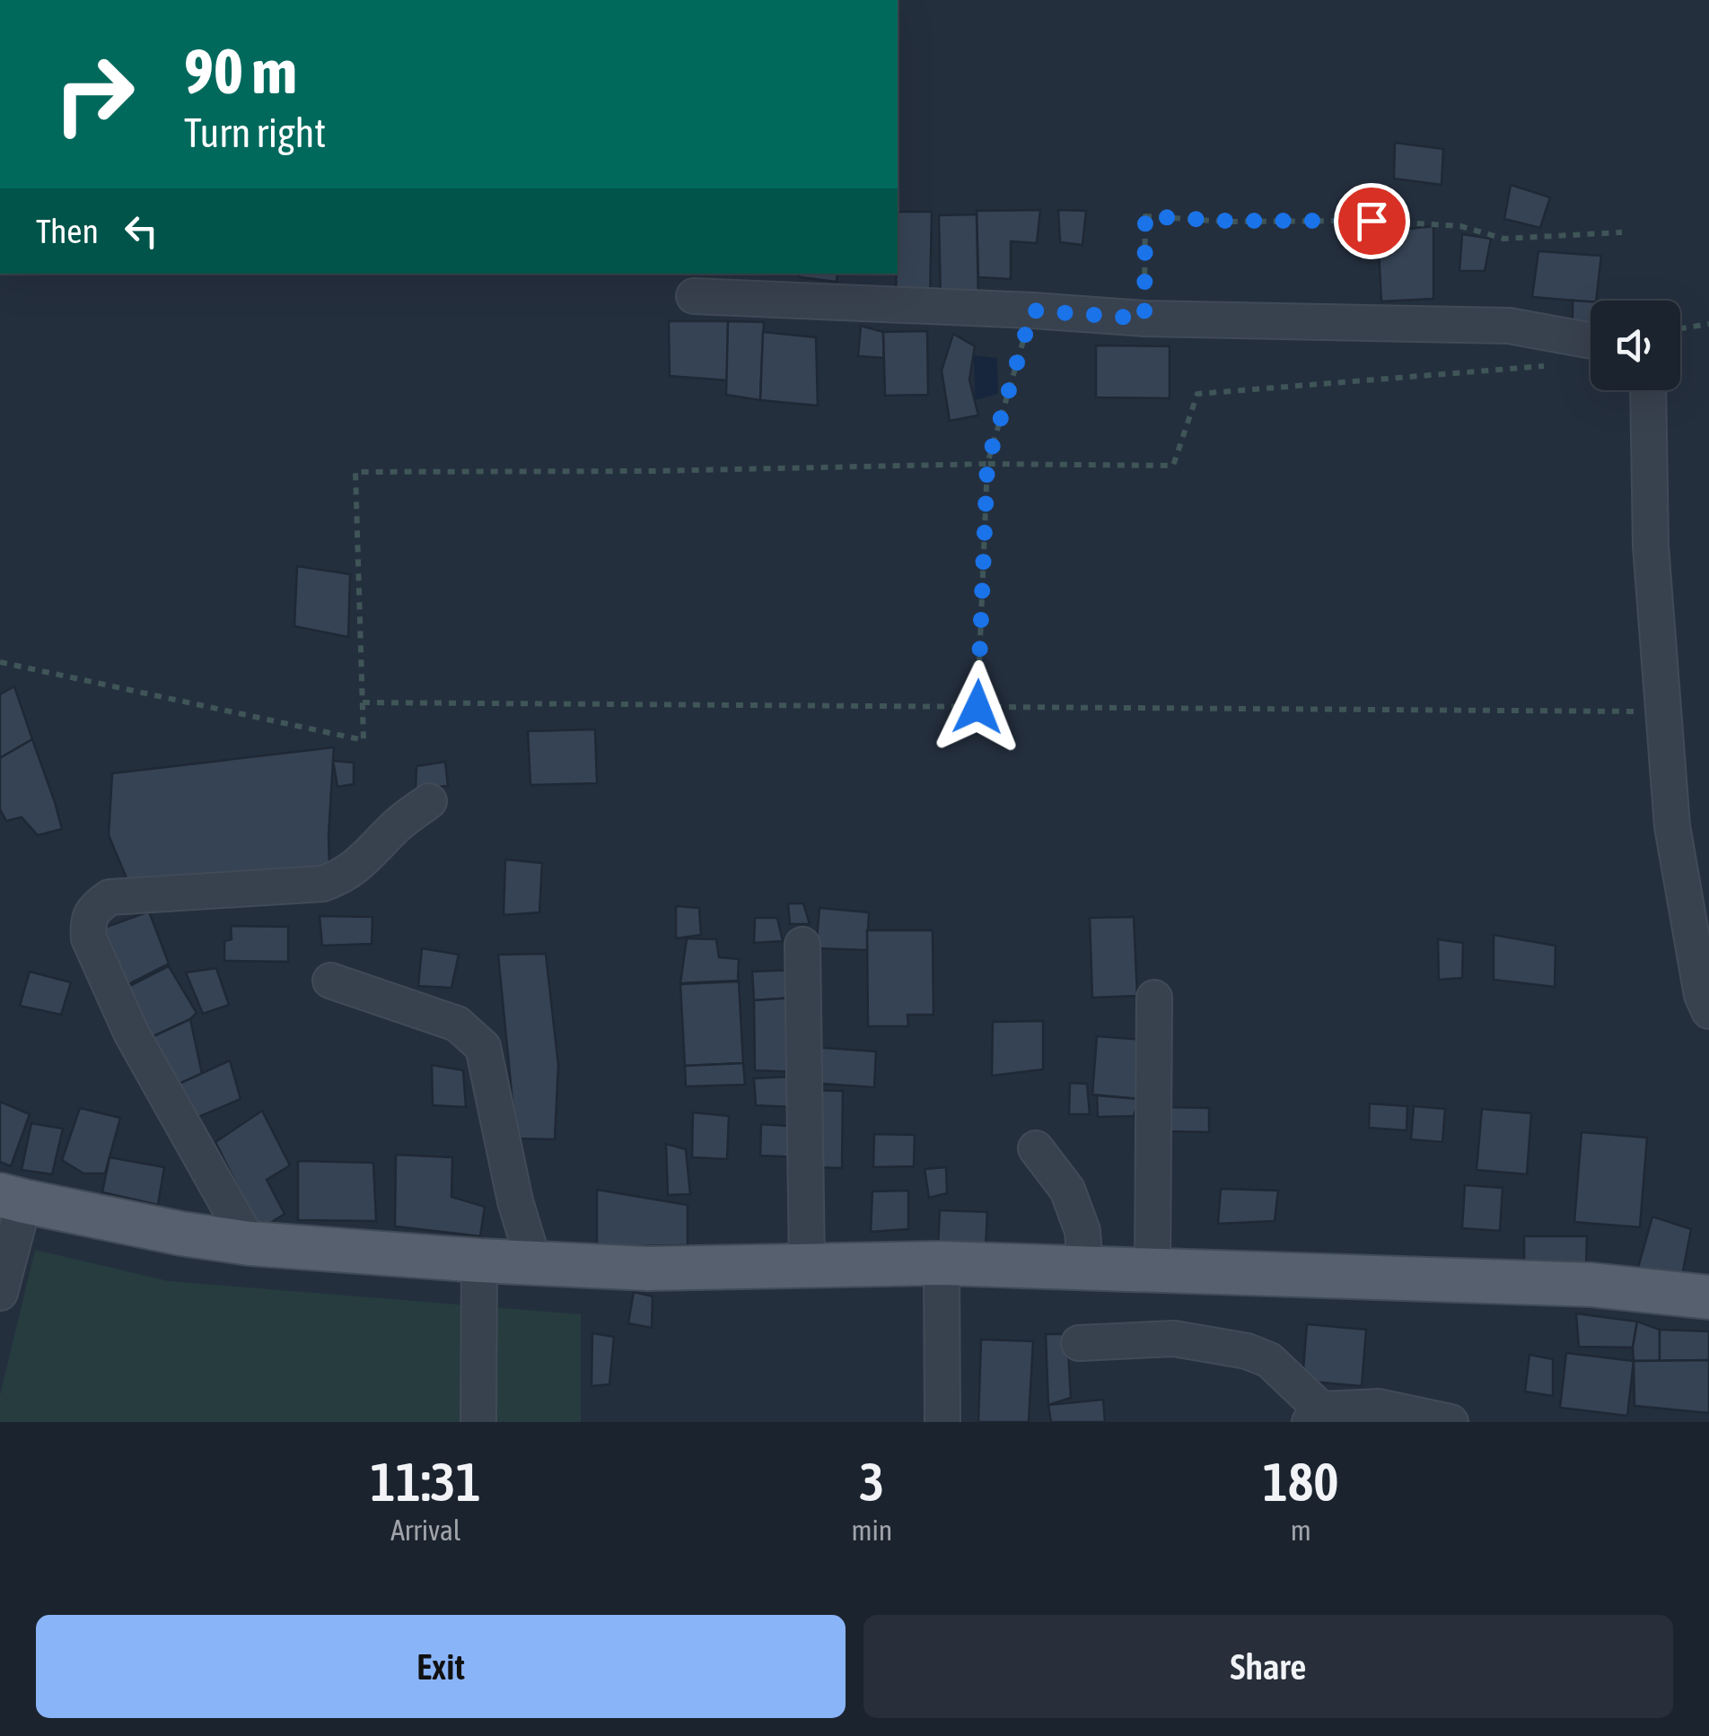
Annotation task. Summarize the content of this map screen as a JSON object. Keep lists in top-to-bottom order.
{
  "page": {
    "turn": ["90 m", "Turn right"],
    "then": "Then",
    "eta": [
      "11:31",
      "Arrival",
      "3",
      "min",
      "180",
      "m"
    ],
    "buttons": ["Exit", "Share"]
  }
}
